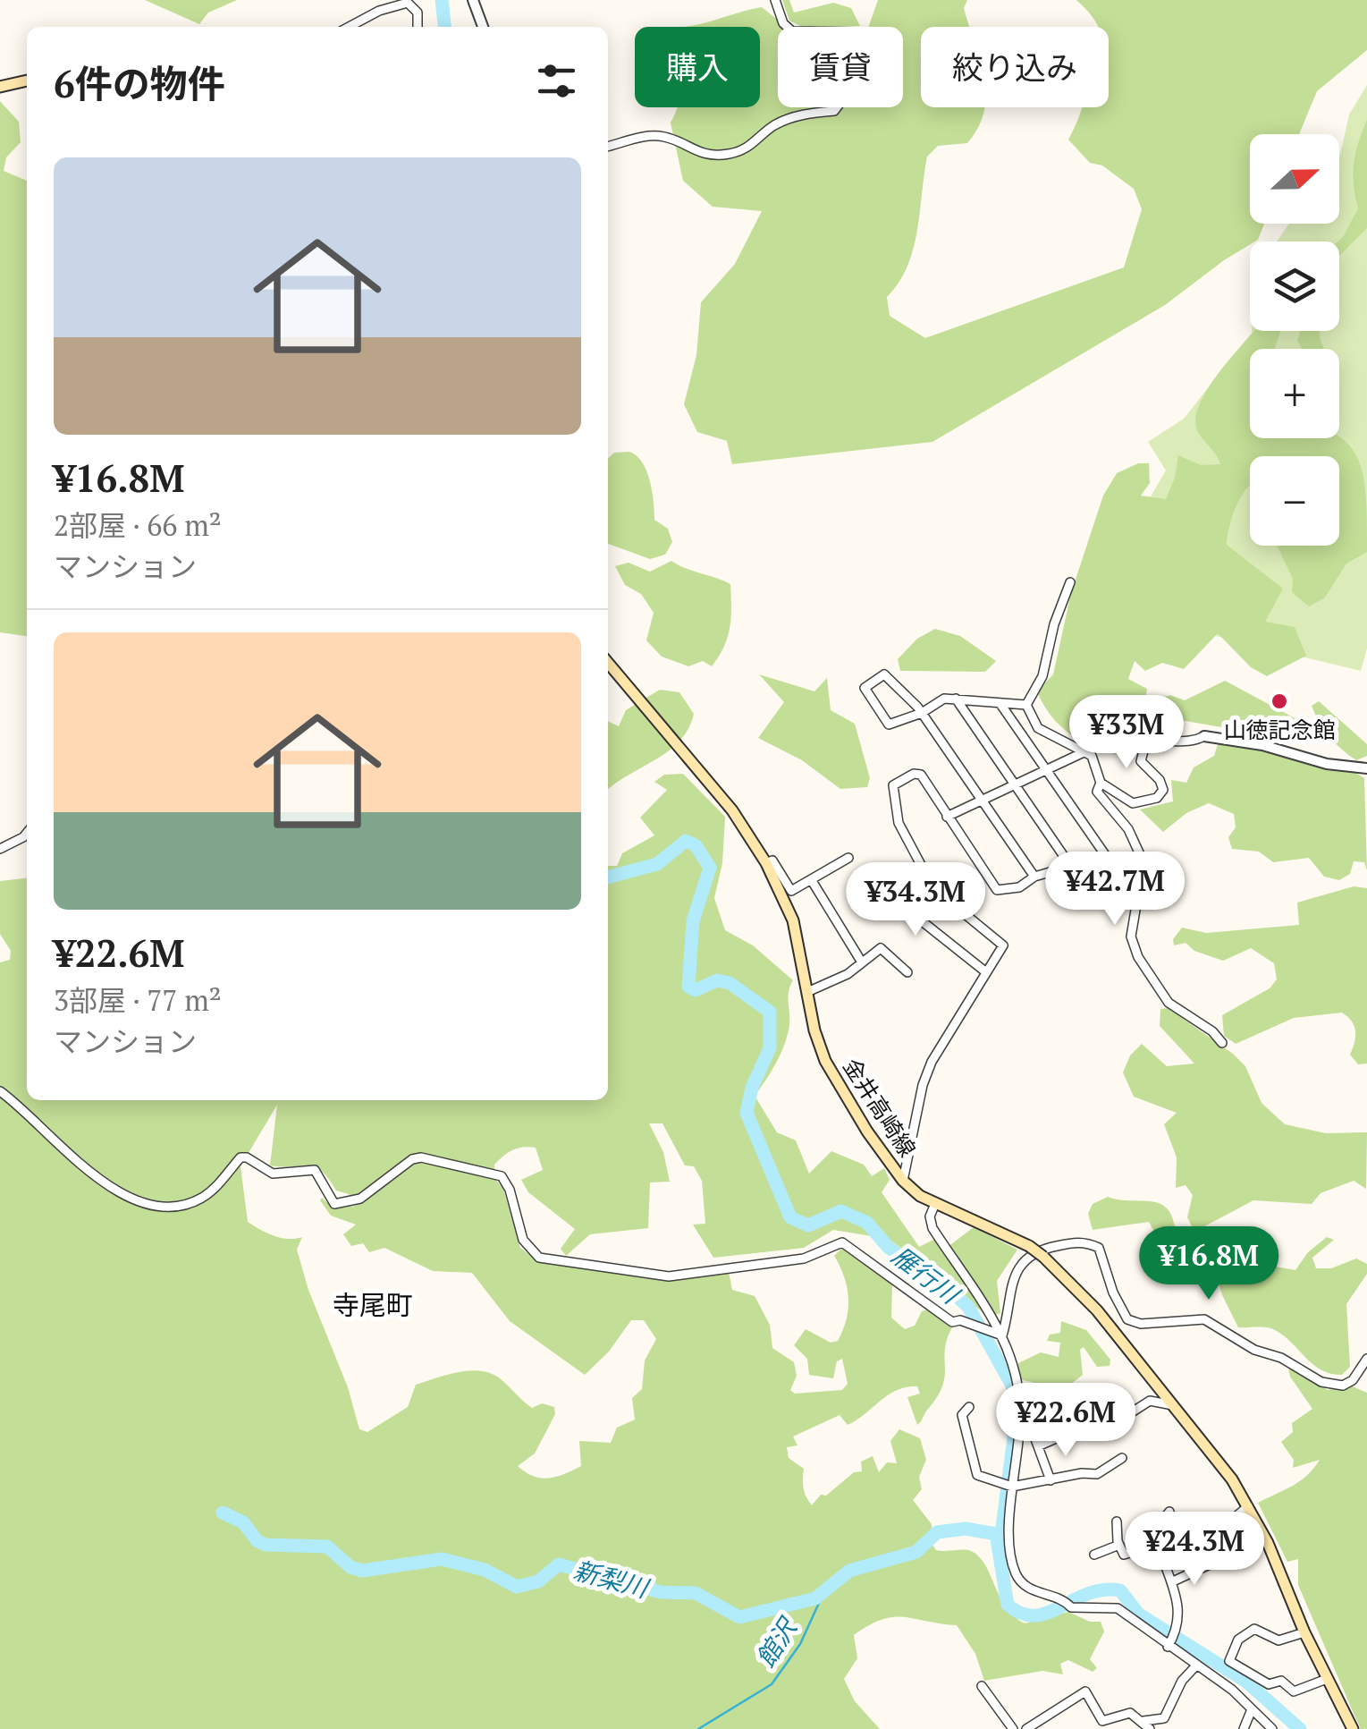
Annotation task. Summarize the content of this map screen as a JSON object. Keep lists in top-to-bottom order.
{
  "streets": {
    "main road": ["金井高崎線"]
  },
  "districts": ["寺尾町"],
  "water": ["雁行川", "新梨川", "館沢"],
  "places": ["山徳記念館"],
  "north": "right",
  "page": {
    "chip": ["購入", "賃貸", "絞り込み"],
    "heading": "6件の物件",
    "map_buttons": ["+", "−"],
    "list": [
      {
        "name": "¥16.8M",
        "note": "2部屋 · 66 m² · マンション"
      },
      {
        "name": "¥22.6M",
        "note": "3部屋 · 77 m² · マンション"
      }
    ],
    "price": [
      "¥33M",
      "¥42.7M",
      "¥34.3M",
      "¥16.8M",
      "¥22.6M",
      "¥24.3M"
    ]
  }
}
